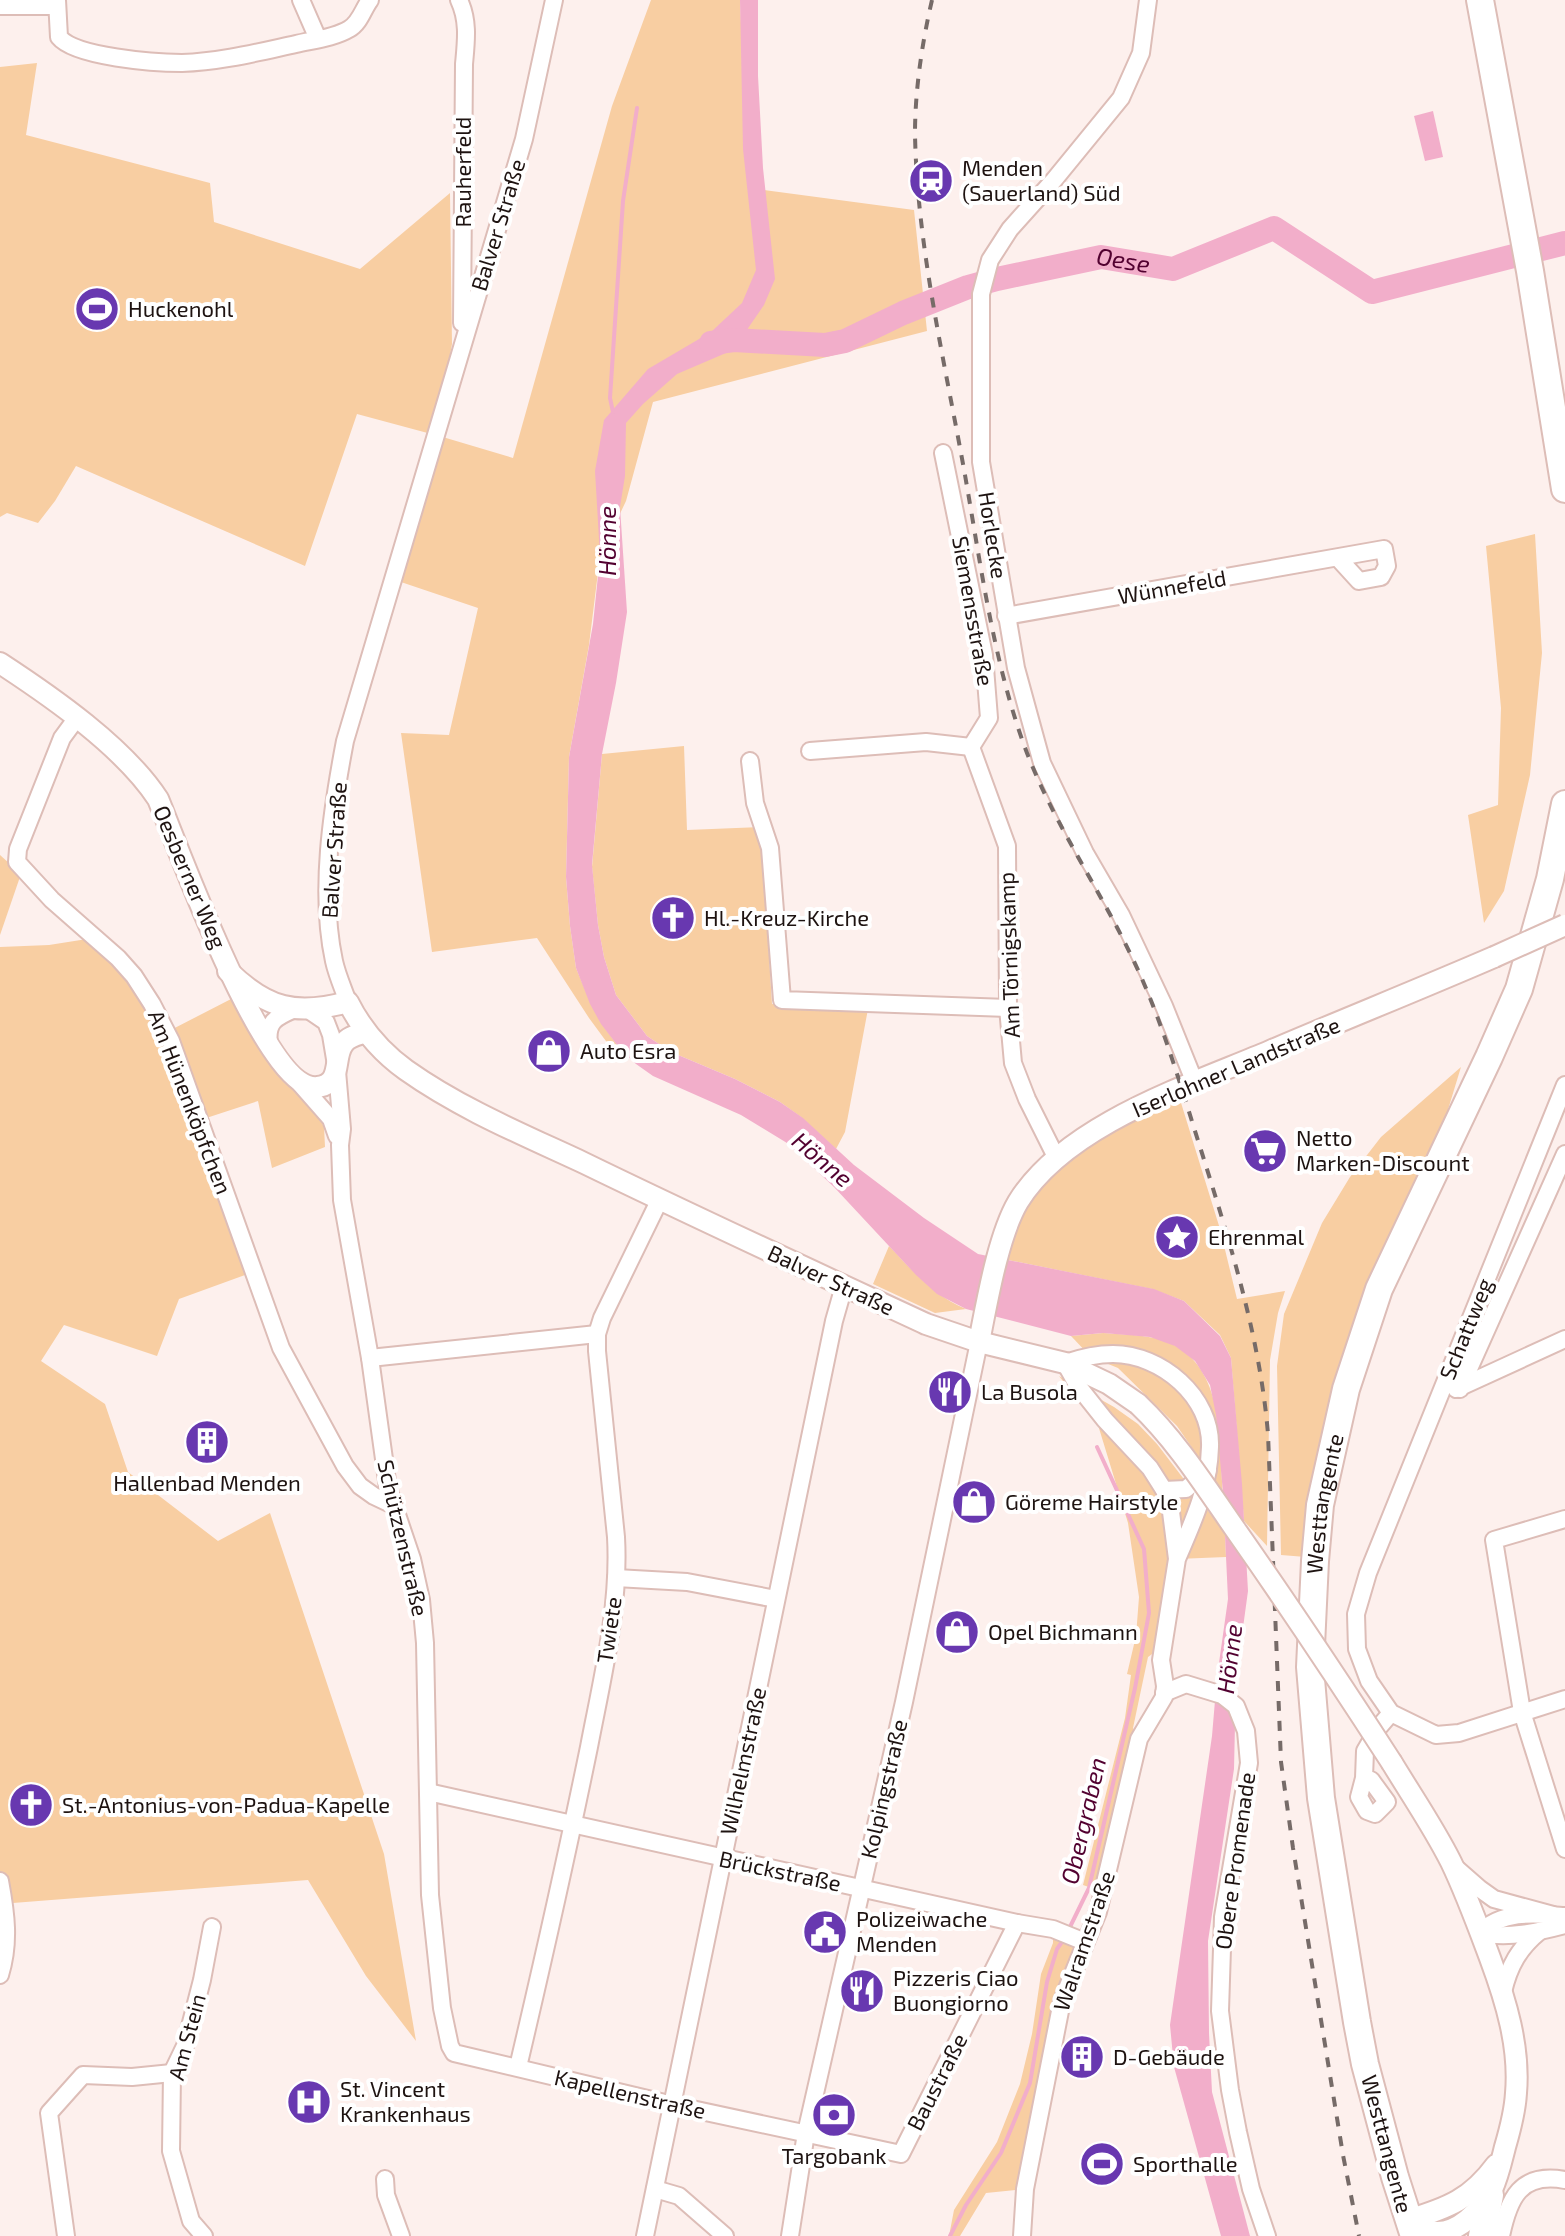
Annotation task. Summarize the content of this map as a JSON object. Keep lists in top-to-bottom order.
{
  "streets": {
    "main road": ["Westtangente"],
    "street": [
      "Rauherfeld",
      "Balver Straße",
      "Horlecke",
      "Wünnefeld",
      "Siemensstraße",
      "Oesberner Weg",
      "Am Törnigskamp",
      "Iserlohner Landstraße",
      "Am Hünenköpfchen",
      "Schattweg",
      "Schützenstraße",
      "Twiete",
      "Wilhelmstraße",
      "Kolpingstraße",
      "Obere Promenade",
      "Brückstraße",
      "Walramstraße",
      "Am Stein",
      "Baustraße",
      "Kapellenstraße"
    ]
  },
  "crossings": [
    ["Rauherfeld", "Balver Straße"],
    ["Balver Straße", "Oesberner Weg"],
    ["Balver Straße", "Iserlohner Landstraße"],
    ["Balver Straße", "Schützenstraße"],
    ["Balver Straße", "Twiete"],
    ["Balver Straße", "Wilhelmstraße"],
    ["Balver Straße", "Kolpingstraße"],
    ["Horlecke", "Wünnefeld"],
    ["Horlecke", "Iserlohner Landstraße"],
    ["Siemensstraße", "Am Törnigskamp"],
    ["Oesberner Weg", "Am Hünenköpfchen"],
    ["Oesberner Weg", "Schützenstraße"],
    ["Am Törnigskamp", "Iserlohner Landstraße"],
    ["Iserlohner Landstraße", "Kolpingstraße"],
    ["Am Hünenköpfchen", "Schützenstraße"],
    ["Schützenstraße", "Brückstraße"],
    ["Schützenstraße", "Kapellenstraße"],
    ["Twiete", "Brückstraße"],
    ["Twiete", "Kapellenstraße"],
    ["Wilhelmstraße", "Brückstraße"],
    ["Wilhelmstraße", "Kapellenstraße"],
    ["Kolpingstraße", "Brückstraße"],
    ["Kolpingstraße", "Baustraße"],
    ["Kolpingstraße", "Kapellenstraße"],
    ["Obere Promenade", "Walramstraße"],
    ["Brückstraße", "Walramstraße"],
    ["Brückstraße", "Baustraße"],
    ["Baustraße", "Kapellenstraße"]
  ],
  "water": ["Oese", "Hönne", "Obergraben"],
  "places": {
    "station": ["Menden (Sauerland) Süd"],
    "sports": ["Huckenohl", "Sporthalle"],
    "church": ["Hl.-Kreuz-Kirche", "St.-Antonius-von-Padua-Kapelle"],
    "shop": ["Auto Esra", "Göreme Hairstyle", "Opel Bichmann"],
    "supermarket": ["Netto Marken-Discount"],
    "place": ["Ehrenmal"],
    "restaurant": ["La Busola", "Pizzeris Ciao Buongiorno"],
    "building": ["Hallenbad Menden", "D-Gebäude"],
    "public building": ["Polizeiwache Menden"],
    "hospital": ["St. Vincent Krankenhaus"],
    "bank": ["Targobank"]
  }
}
